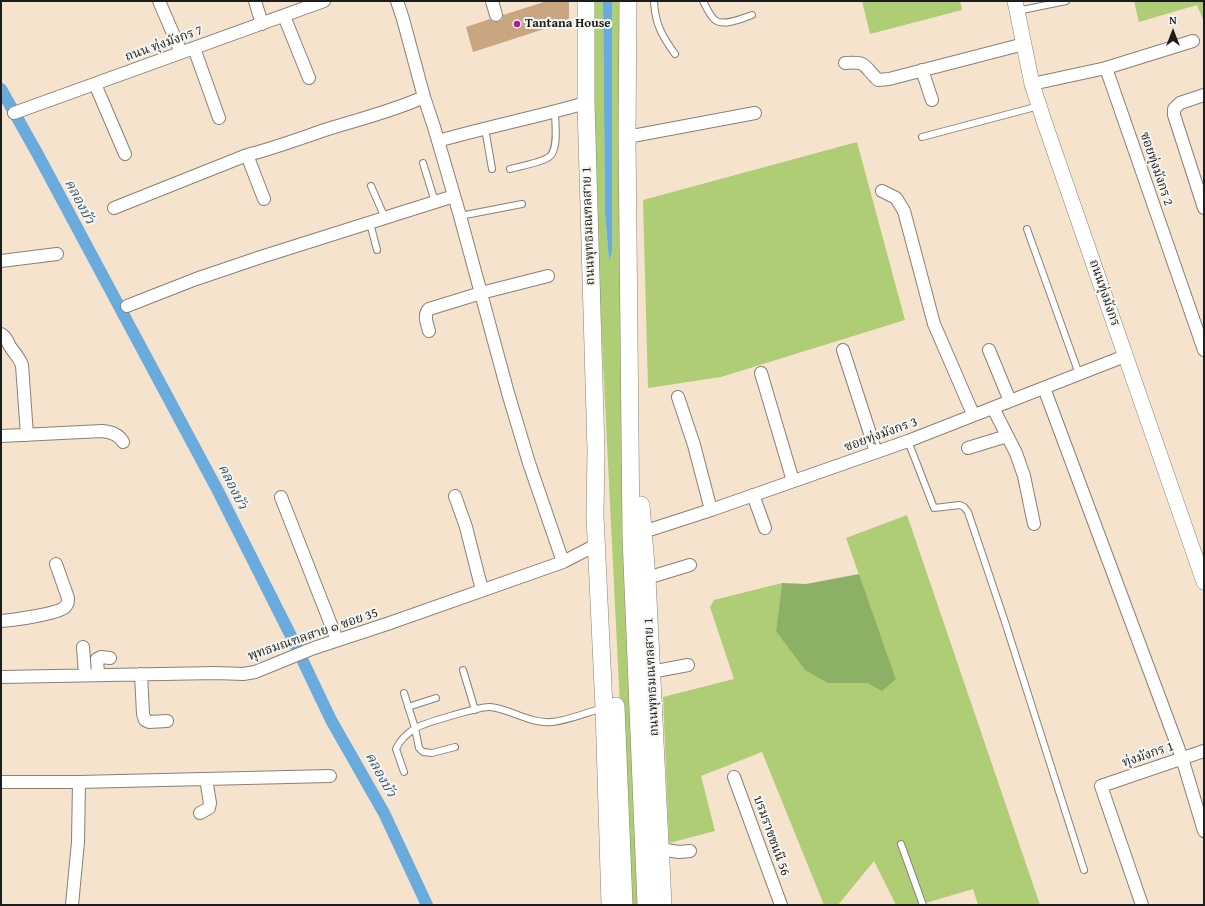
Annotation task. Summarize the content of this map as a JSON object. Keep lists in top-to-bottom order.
{
  "streets": {
    "main road": ["ถนนพุทธมณฑลสาย 1"],
    "street": [
      "ถนน ทุ่งมังกร 7",
      "ซอยทุ่งมังกร 2",
      "ถนนทุ่งมังกร",
      "ซอยทุ่งมังกร 3",
      "พุทธมณฑลสาย ๑ ซอย 35",
      "ทุ่งมังกร 1",
      "บรมราชชนนี 56"
    ]
  },
  "crossings": [
    ["ถนนพุทธมณฑลสาย 1", "ซอยทุ่งมังกร 3"],
    ["ถนนพุทธมณฑลสาย 1", "พุทธมณฑลสาย ๑ ซอย 35"],
    ["ถนนทุ่งมังกร", "ซอยทุ่งมังกร 3"]
  ],
  "water": ["คลองบัว"],
  "places": ["Tantana House"],
  "north": "top"
}
